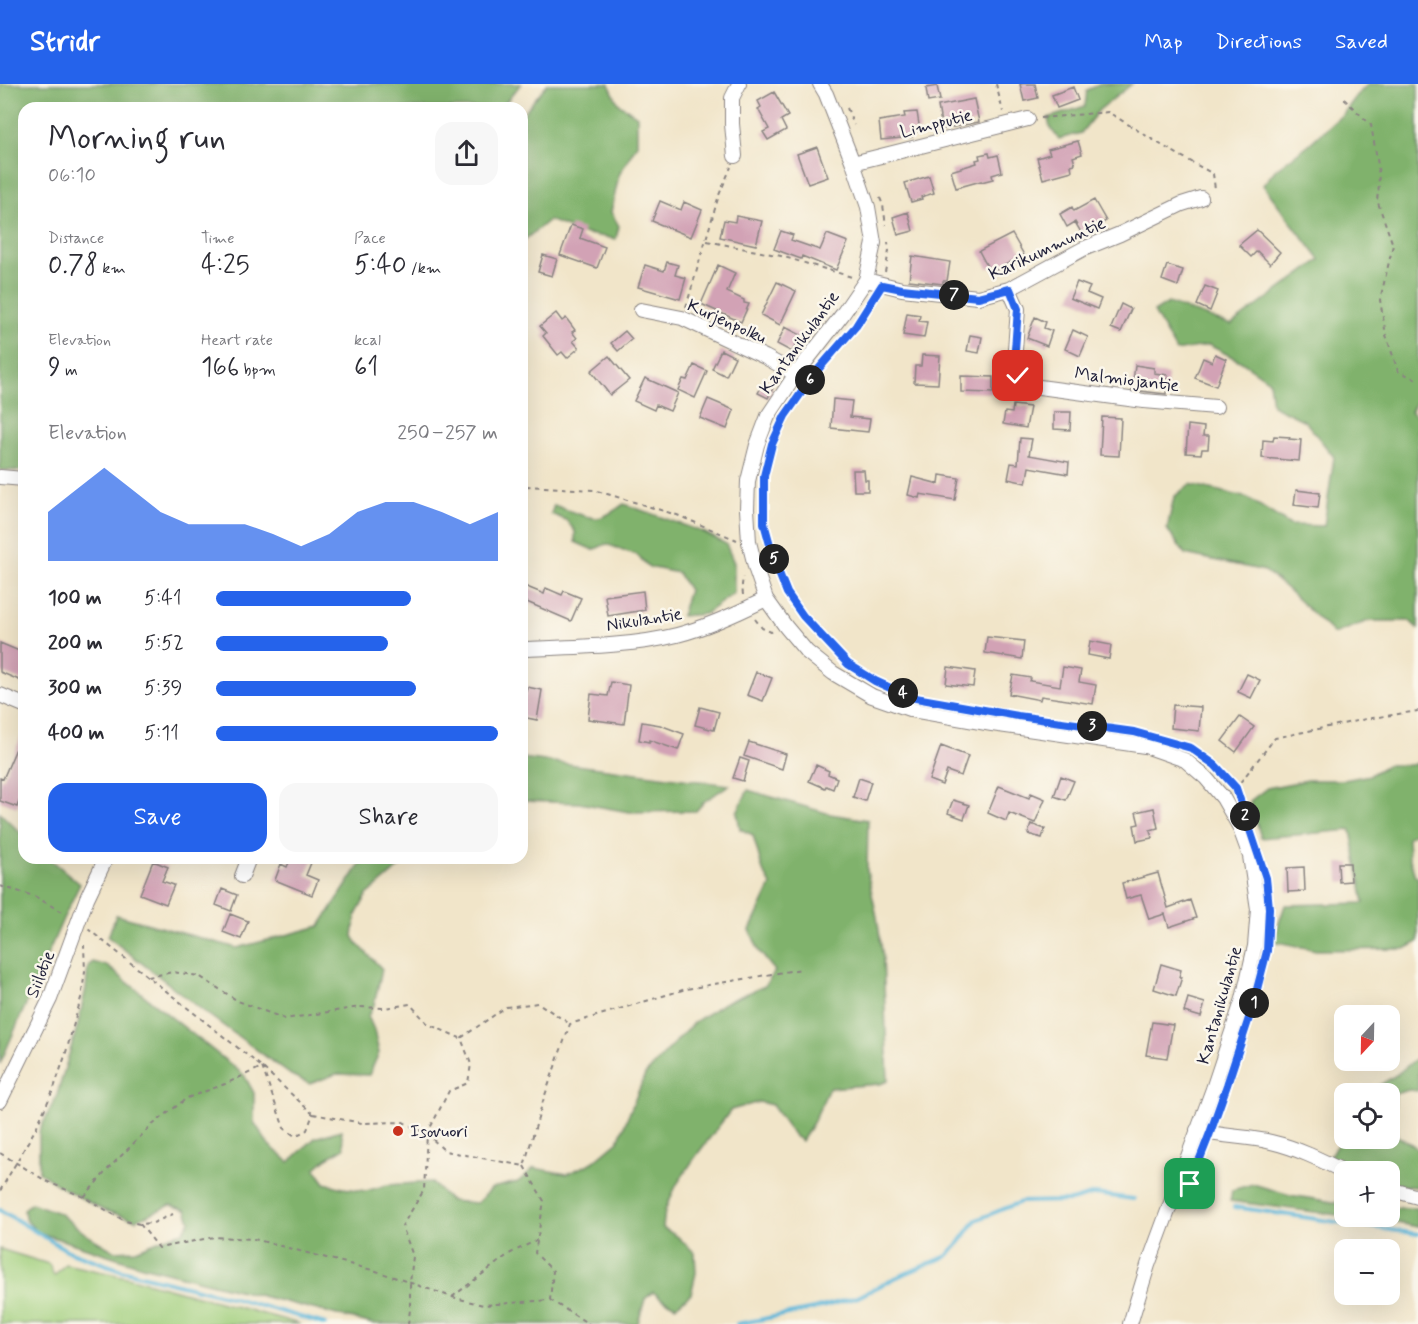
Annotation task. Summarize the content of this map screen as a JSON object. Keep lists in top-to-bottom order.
{
  "streets": {
    "street": [
      "Limpputie",
      "Karikummuntie",
      "Kurjenpolku",
      "Kantanikulantie",
      "Malmiojantie",
      "Nikulantie",
      "Siilotie"
    ]
  },
  "crossings": [
    ["Limpputie", "Kantanikulantie"],
    ["Karikummuntie", "Kantanikulantie"],
    ["Karikummuntie", "Malmiojantie"],
    ["Kurjenpolku", "Kantanikulantie"],
    ["Kantanikulantie", "Nikulantie"]
  ],
  "places": ["Isovuori"],
  "north": "bottom",
  "page": {
    "header": "Stridr",
    "nav": ["Map", "Directions", "Saved"],
    "heading": ["Morning run", "06:10"],
    "stats": [
      ["Distance", "0.78 km"],
      ["Time", "4:25"],
      ["Pace", "5:40 /km"],
      ["Elevation", "9 m"],
      ["Heart rate", "166 bpm"],
      ["kcal", "61"]
    ],
    "pins": [
      "7",
      "6",
      "5",
      "4",
      "3",
      "2",
      "1"
    ],
    "chart": ["Elevation", "250–257 m"],
    "list": [
      {
        "name": "100 m",
        "note": "5:41"
      },
      {
        "name": "200 m",
        "note": "5:52"
      },
      {
        "name": "300 m",
        "note": "5:39"
      },
      {
        "name": "400 m",
        "note": "5:11"
      }
    ],
    "buttons": ["Save", "Share"],
    "map_buttons": ["+", "−"]
  }
}
